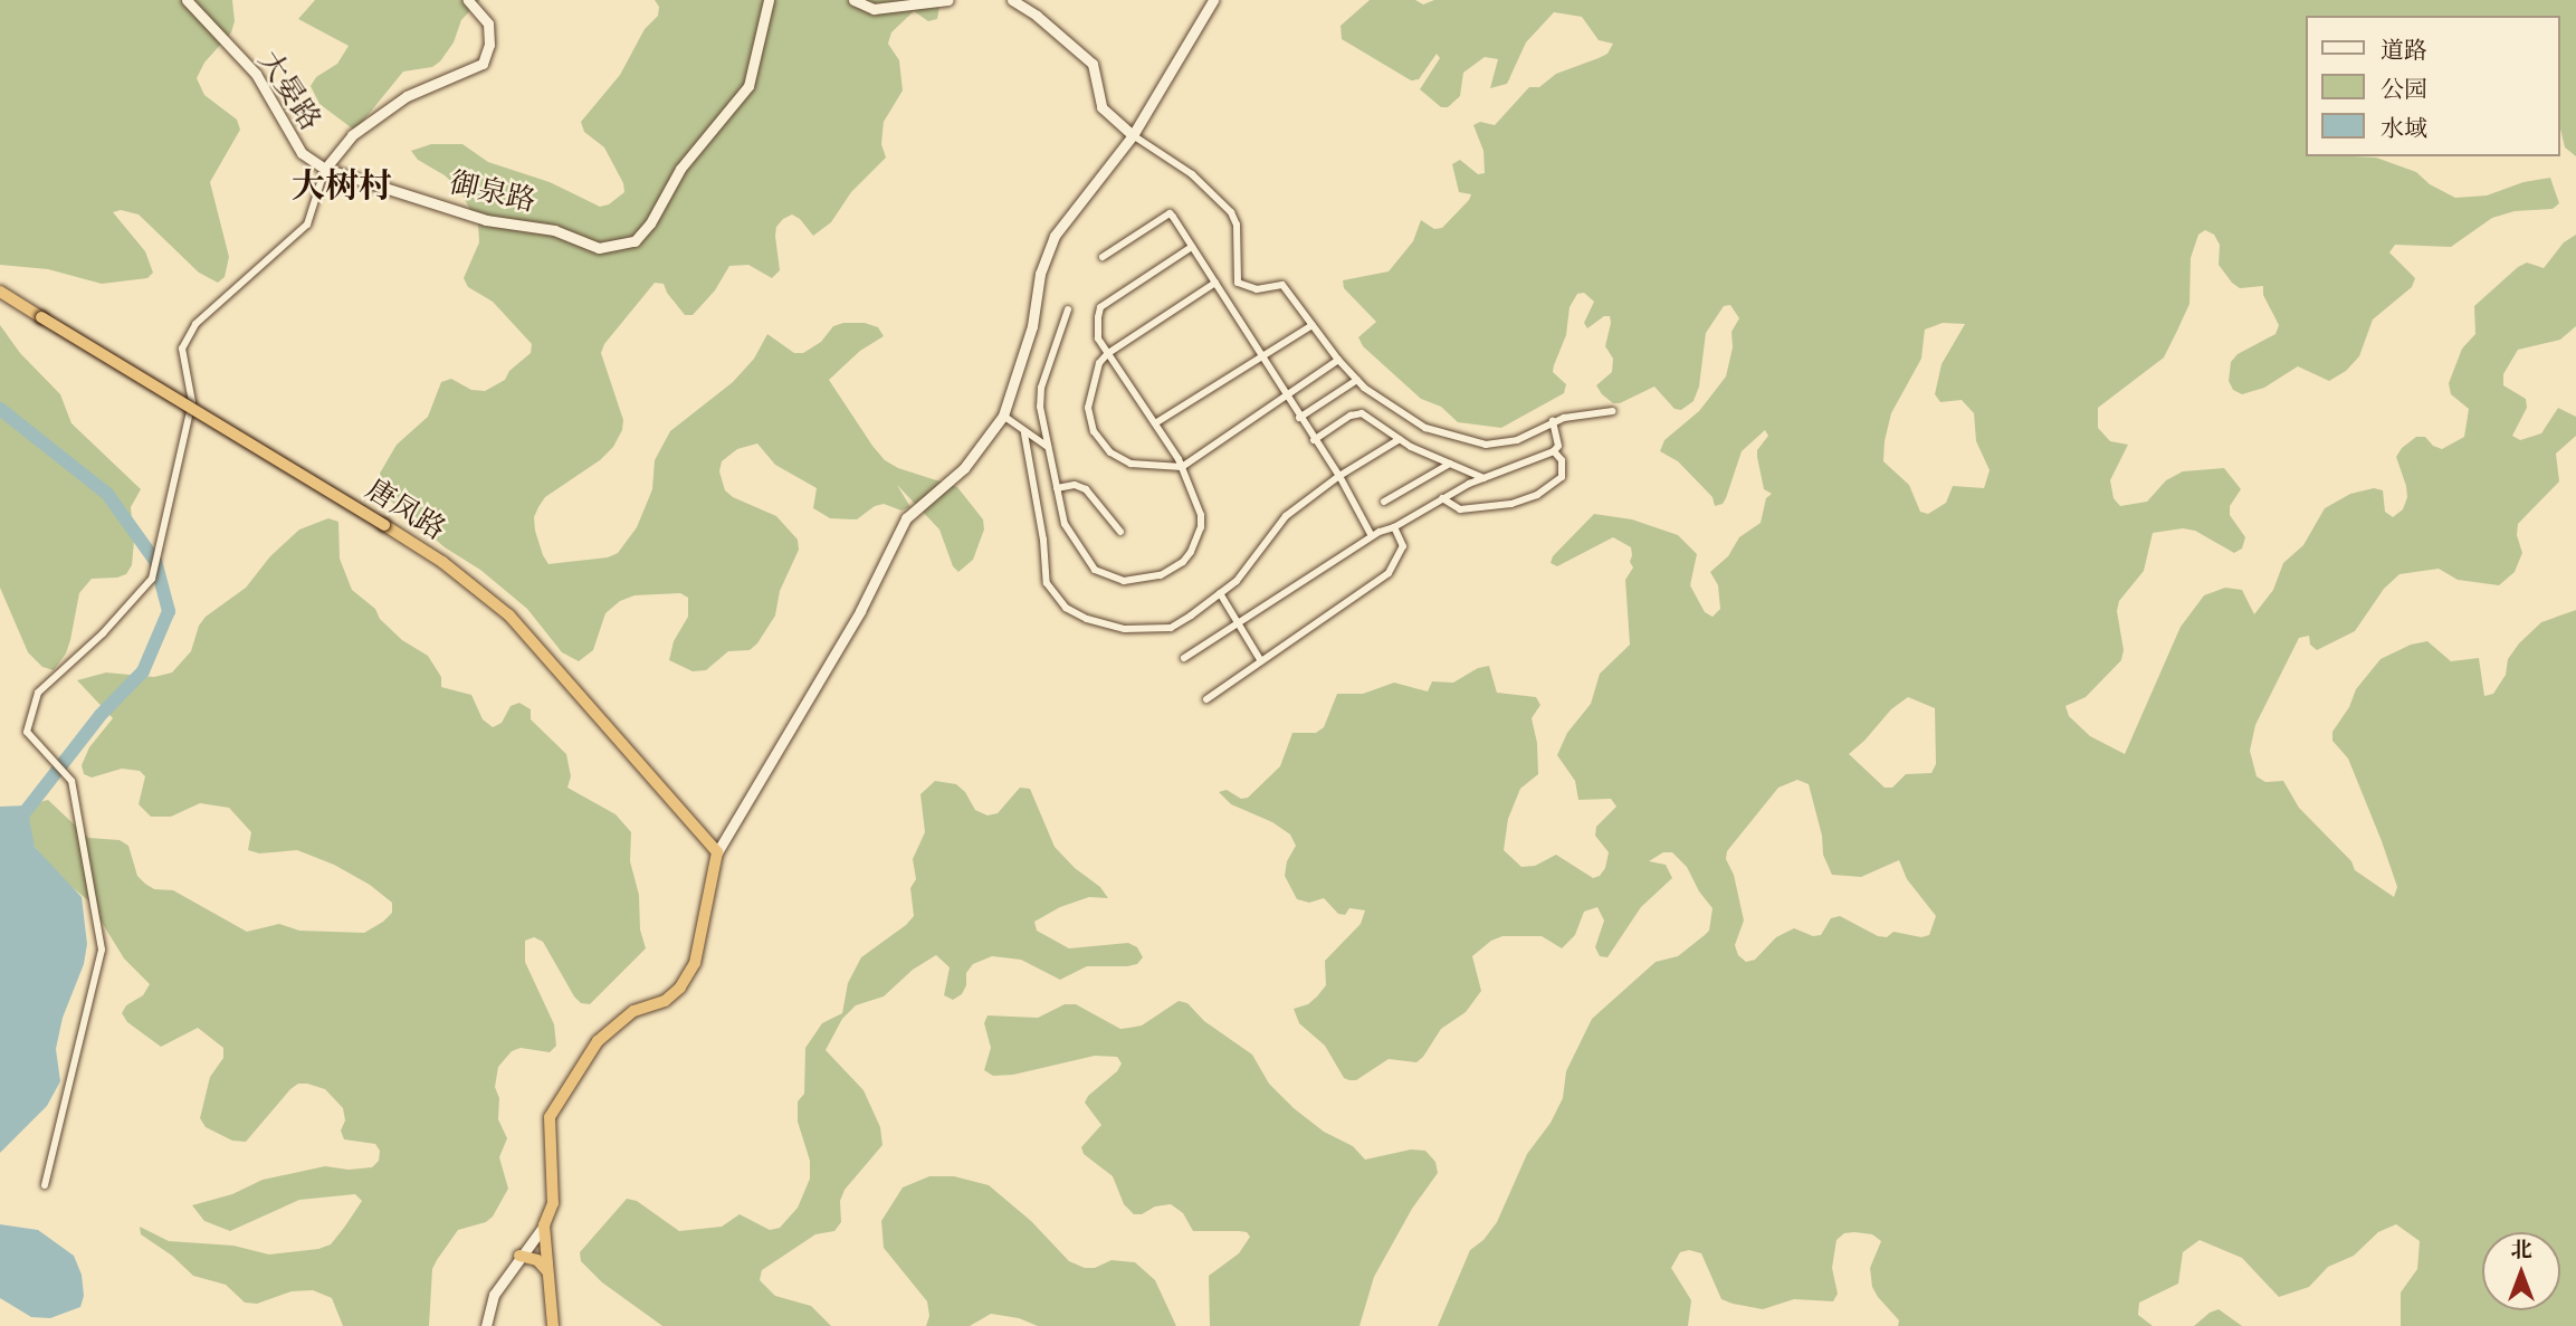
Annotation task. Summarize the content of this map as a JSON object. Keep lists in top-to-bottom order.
{
  "streets": {
    "highway": ["唐凤路"],
    "street": ["大晏路", "御泉路"]
  },
  "crossings": [
    ["大晏路", "御泉路"]
  ],
  "districts": ["大树村"],
  "legend": ["道路", "公园", "水域"],
  "north": "top"
}
